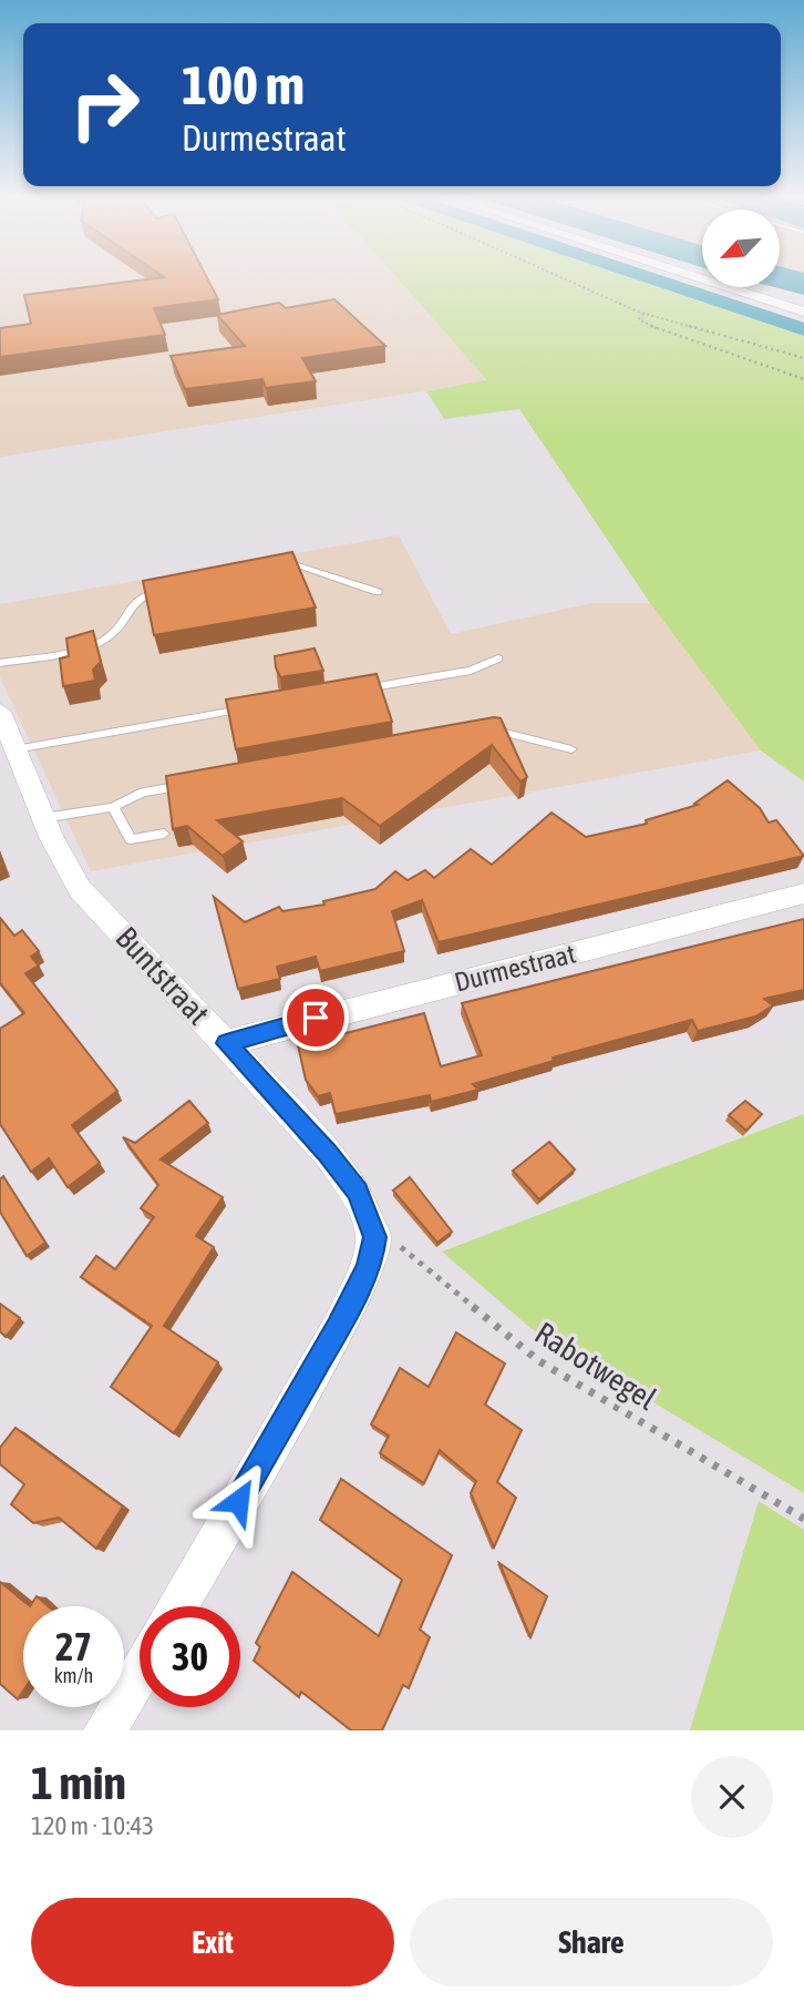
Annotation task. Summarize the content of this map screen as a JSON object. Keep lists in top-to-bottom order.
{
  "streets": {
    "street": ["Durmestraat", "Buntstraat"],
    "path": ["Rabotwegel"]
  },
  "crossings": [
    ["Durmestraat", "Buntstraat"],
    ["Buntstraat", "Rabotwegel"]
  ],
  "north": "bottom left",
  "page": {
    "turn": ["100 m", "Durmestraat"],
    "speed": "27 km/h",
    "limit": "30",
    "heading": ["1 min", "120 m · 10:43"],
    "buttons": ["Exit", "Share"]
  }
}
